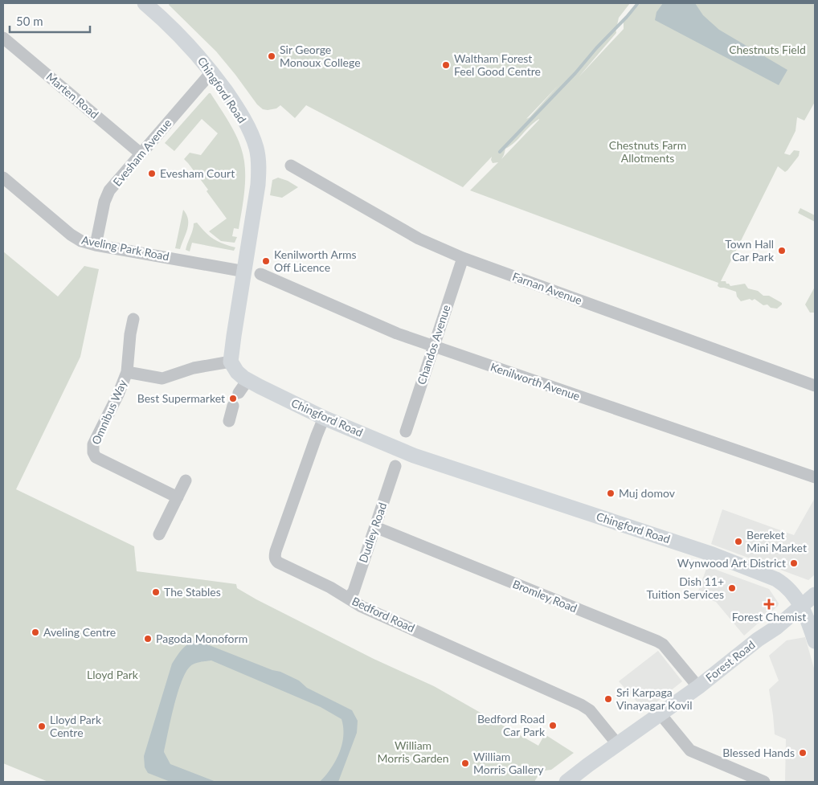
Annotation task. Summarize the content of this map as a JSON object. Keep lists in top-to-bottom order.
{
  "streets": {
    "main road": ["Chingford Road", "Forest Road"],
    "street": [
      "Marten Road",
      "Evesham Avenue",
      "Aveling Park Road",
      "Farnan Avenue",
      "Chandos Avenue",
      "Kenilworth Avenue",
      "Omnibus Way",
      "Dudley Road",
      "Bromley Road",
      "Bedford Road"
    ]
  },
  "crossings": [
    ["Chingford Road", "Evesham Avenue"],
    ["Chingford Road", "Aveling Park Road"],
    ["Chingford Road", "Omnibus Way"],
    ["Chingford Road", "Bedford Road"],
    ["Chingford Road", "Forest Road"],
    ["Marten Road", "Evesham Avenue"],
    ["Evesham Avenue", "Aveling Park Road"],
    ["Farnan Avenue", "Chandos Avenue"],
    ["Chandos Avenue", "Kenilworth Avenue"],
    ["Dudley Road", "Bromley Road"],
    ["Dudley Road", "Bedford Road"],
    ["Bromley Road", "Forest Road"],
    ["Bedford Road", "Forest Road"]
  ],
  "parks": [
    "Chestnuts Field",
    "Chestnuts Farm Allotments",
    "Lloyd Park",
    "William Morris Garden"
  ],
  "places": {
    "other": [
      "Sir George Monoux College",
      "Waltham Forest Feel Good Centre",
      "Evesham Court",
      "Town Hall Car Park",
      "Kenilworth Arms Off Licence",
      "Best Supermarket",
      "Muj domov",
      "Bereket Mini Market",
      "Wynwood Art District",
      "Dish 11+ Tuition Services",
      "The Stables",
      "Aveling Centre",
      "Pagoda Monoform",
      "Sri Karpaga Vinayagar Kovil",
      "Bedford Road Car Park",
      "Lloyd Park Centre",
      "Blessed Hands",
      "William Morris Gallery"
    ],
    "health": ["Forest Chemist"]
  },
  "scale_bar": "50 m"
}
